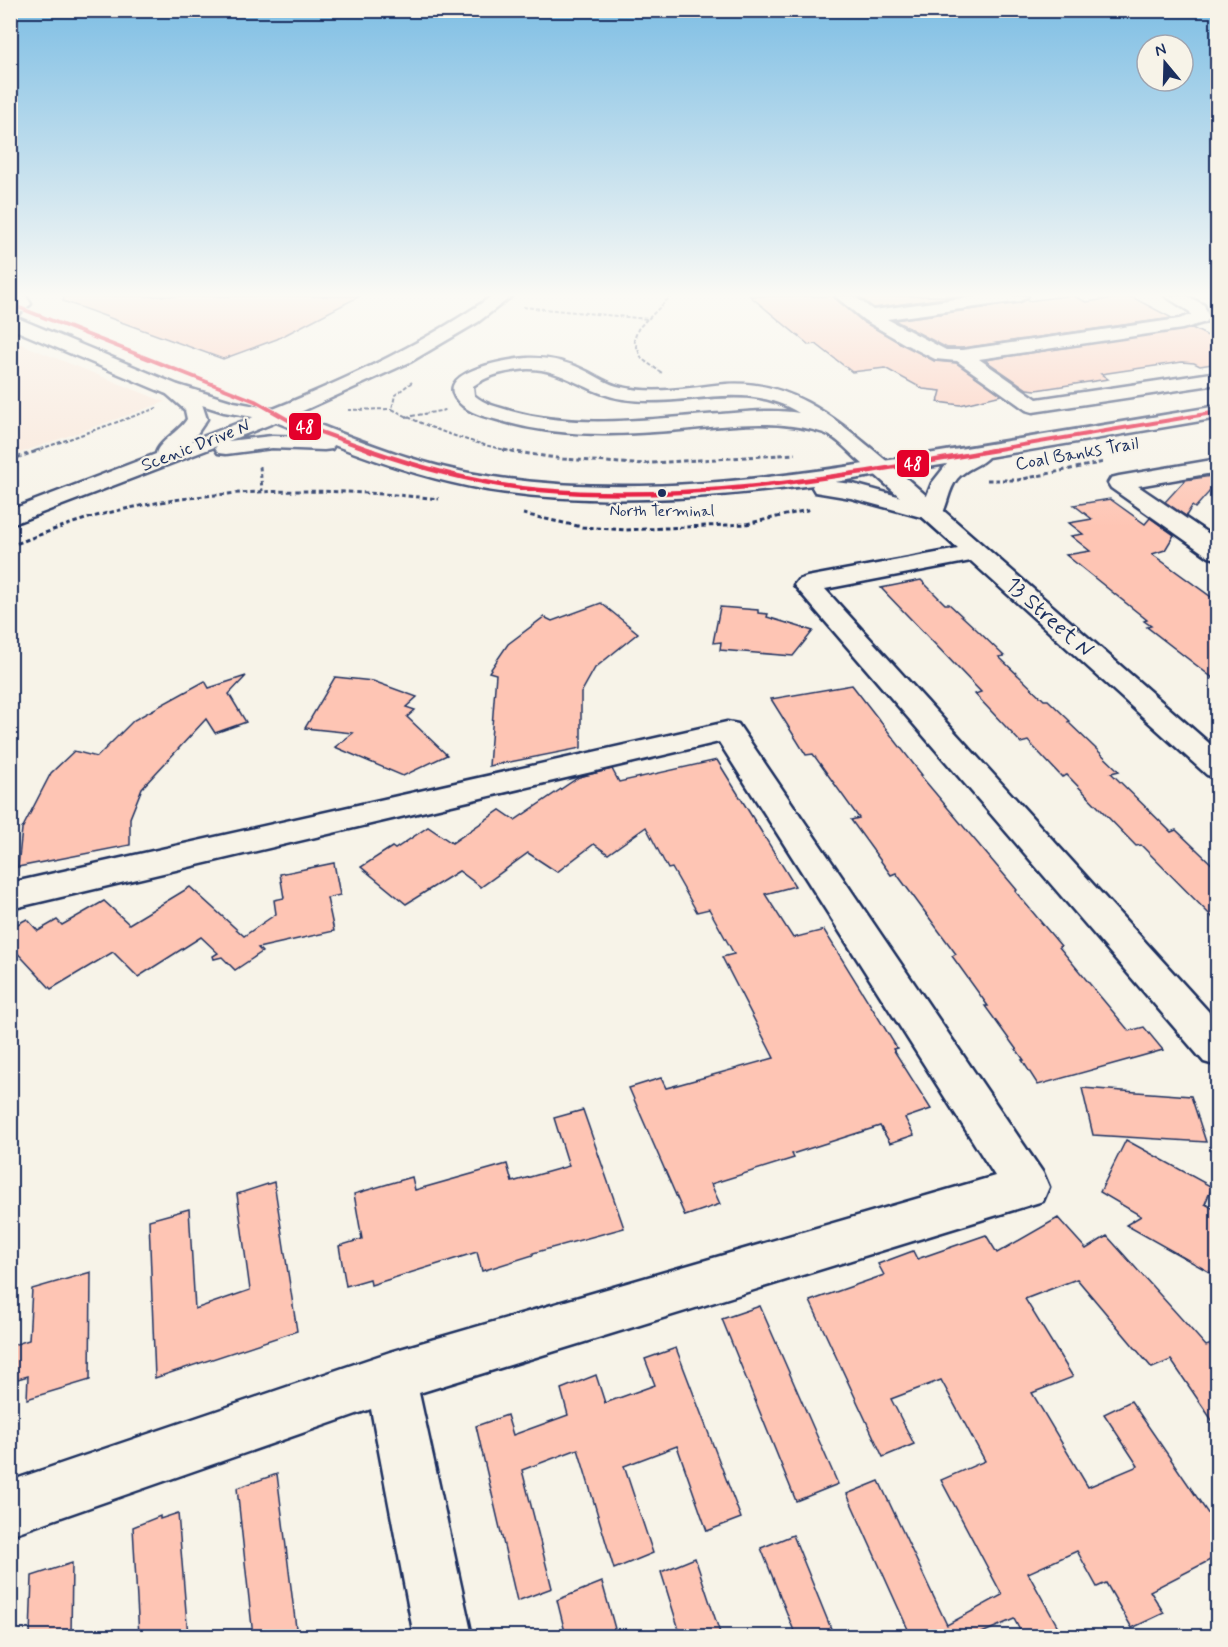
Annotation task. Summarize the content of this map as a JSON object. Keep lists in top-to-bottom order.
{
  "streets": {
    "main road": ["Scenic Drive N", "13 Street N"],
    "path": ["Coal Banks Trail"]
  },
  "places": ["North Terminal"],
  "lines": ["transit line 48"],
  "north": "top"
}
